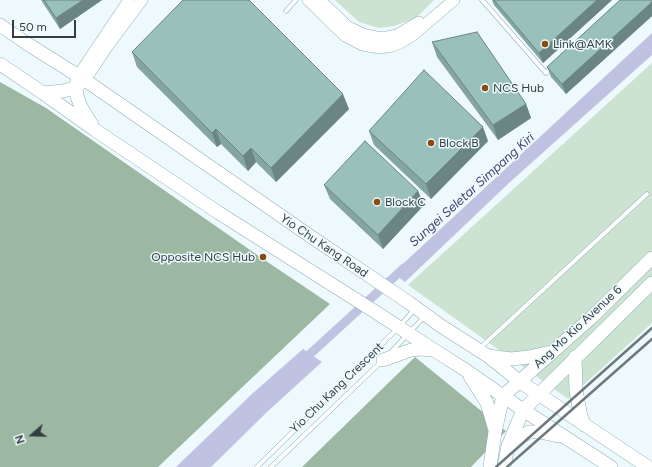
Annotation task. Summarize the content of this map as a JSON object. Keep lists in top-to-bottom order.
{
  "streets": {
    "main road": ["Yio Chu Kang Road", "Ang Mo Kio Avenue 6"],
    "lane": ["Yio Chu Kang Crescent"]
  },
  "crossings": [
    ["Yio Chu Kang Road", "Ang Mo Kio Avenue 6"],
    ["Yio Chu Kang Road", "Yio Chu Kang Crescent"]
  ],
  "water": ["Sungei Seletar Simpang Kiri"],
  "places": [
    "Link@AMK",
    "NCS Hub",
    "Block B",
    "Block C",
    "Opposite NCS Hub"
  ],
  "scale_bar": "50 m",
  "north": "left"
}
